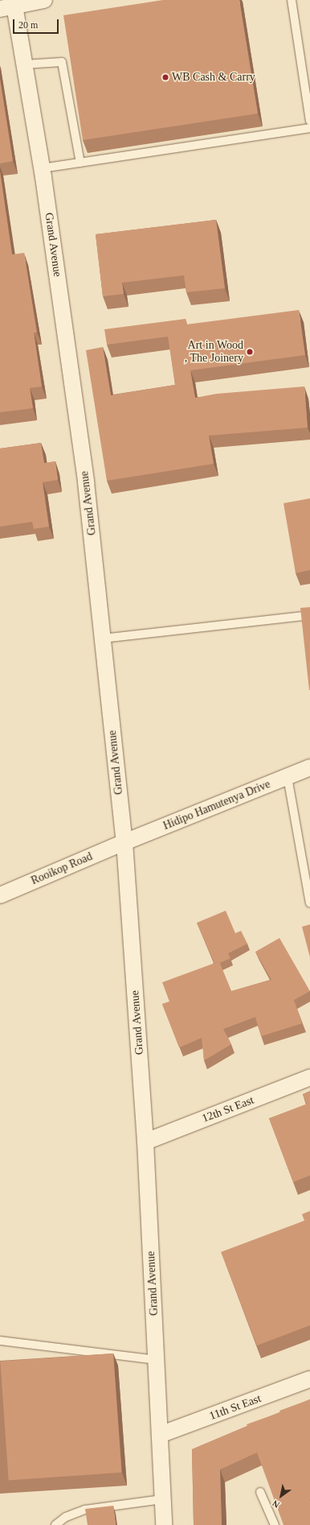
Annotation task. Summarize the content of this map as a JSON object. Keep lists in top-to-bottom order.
{
  "streets": {
    "street": [
      "Grand Avenue",
      "Hidipo Hamutenya Drive",
      "Rooikop Road",
      "12th St East",
      "11th St East"
    ]
  },
  "crossings": [
    ["Grand Avenue", "Hidipo Hamutenya Drive"],
    ["Grand Avenue", "Rooikop Road"],
    ["Grand Avenue", "12th St East"],
    ["Grand Avenue", "11th St East"],
    ["Hidipo Hamutenya Drive", "Rooikop Road"]
  ],
  "places": ["WB Cash & Carry", "Art in Wood , The Joinery"],
  "scale_bar": "20 m",
  "north": "bottom left"
}
